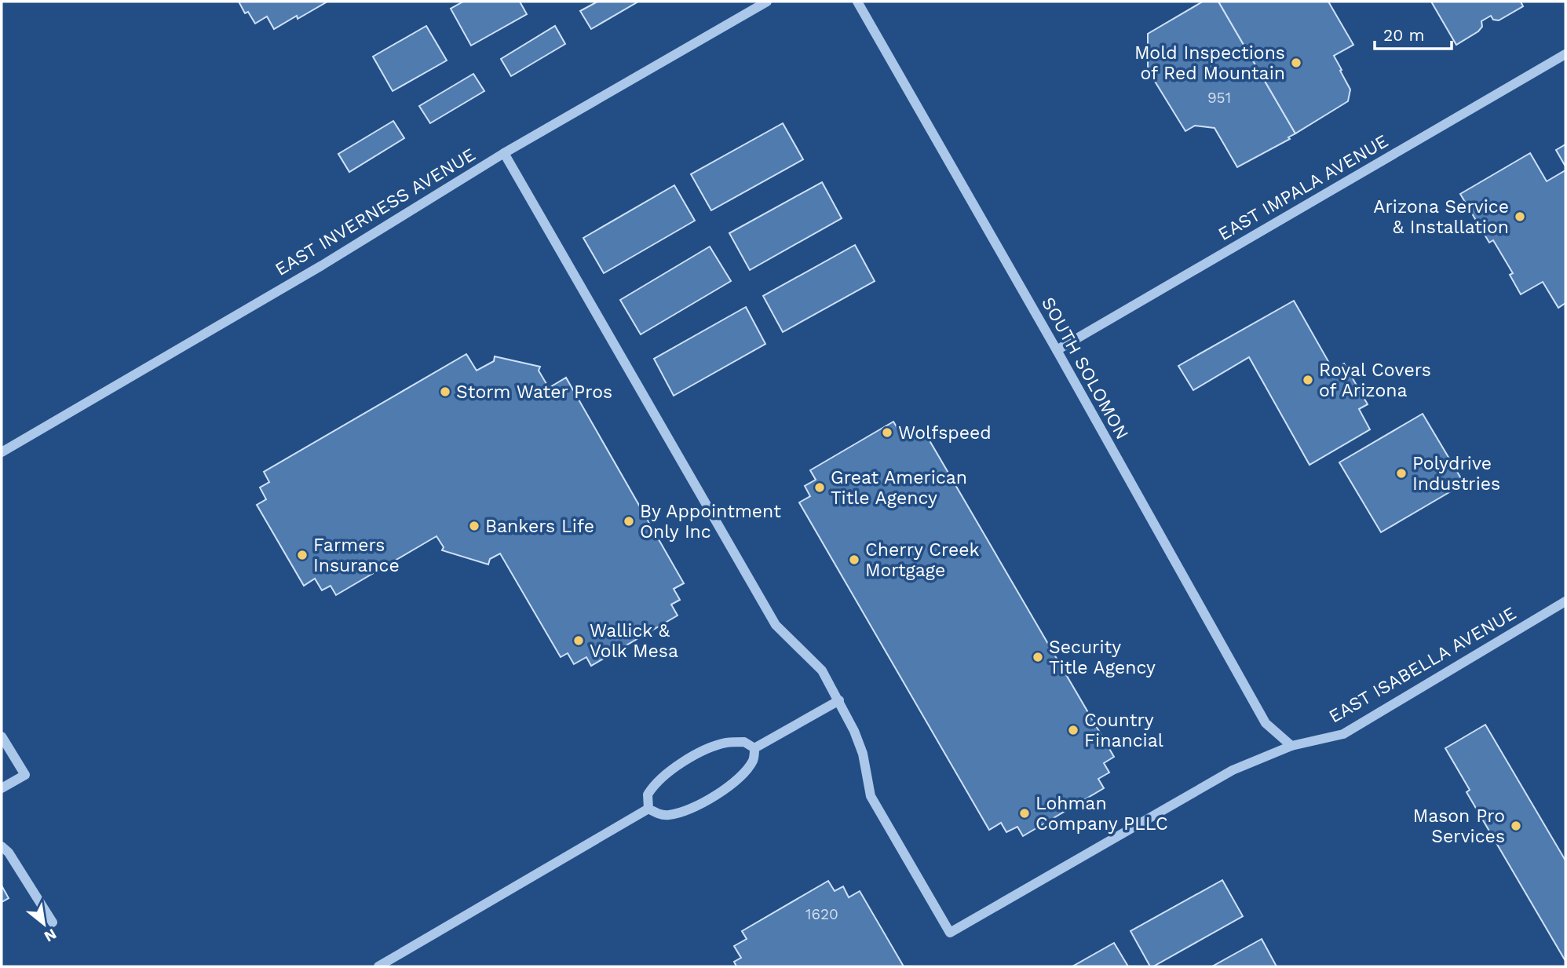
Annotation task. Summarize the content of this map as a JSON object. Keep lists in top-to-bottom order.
{
  "streets": {
    "street": [
      "EAST IMPALA AVENUE",
      "EAST INVERNESS AVENUE",
      "SOUTH SOLOMON",
      "EAST ISABELLA AVENUE"
    ]
  },
  "crossings": [
    ["EAST IMPALA AVENUE", "SOUTH SOLOMON"],
    ["SOUTH SOLOMON", "EAST ISABELLA AVENUE"]
  ],
  "places": [
    "Mold Inspections of Red Mountain",
    "Arizona Service & Installation",
    "Royal Covers of Arizona",
    "Storm Water Pros",
    "Wolfspeed",
    "Polydrive Industries",
    "Great American Title Agency",
    "By Appointment Only Inc",
    "Bankers Life",
    "Farmers Insurance",
    "Cherry Creek Mortgage",
    "Wallick & Volk Mesa",
    "Security Title Agency",
    "Country Financial",
    "Lohman Company PLLC",
    "Mason Pro Services"
  ],
  "house_numbers": ["951", "1620"],
  "scale_bar": "20 m",
  "north": "bottom right"
}
